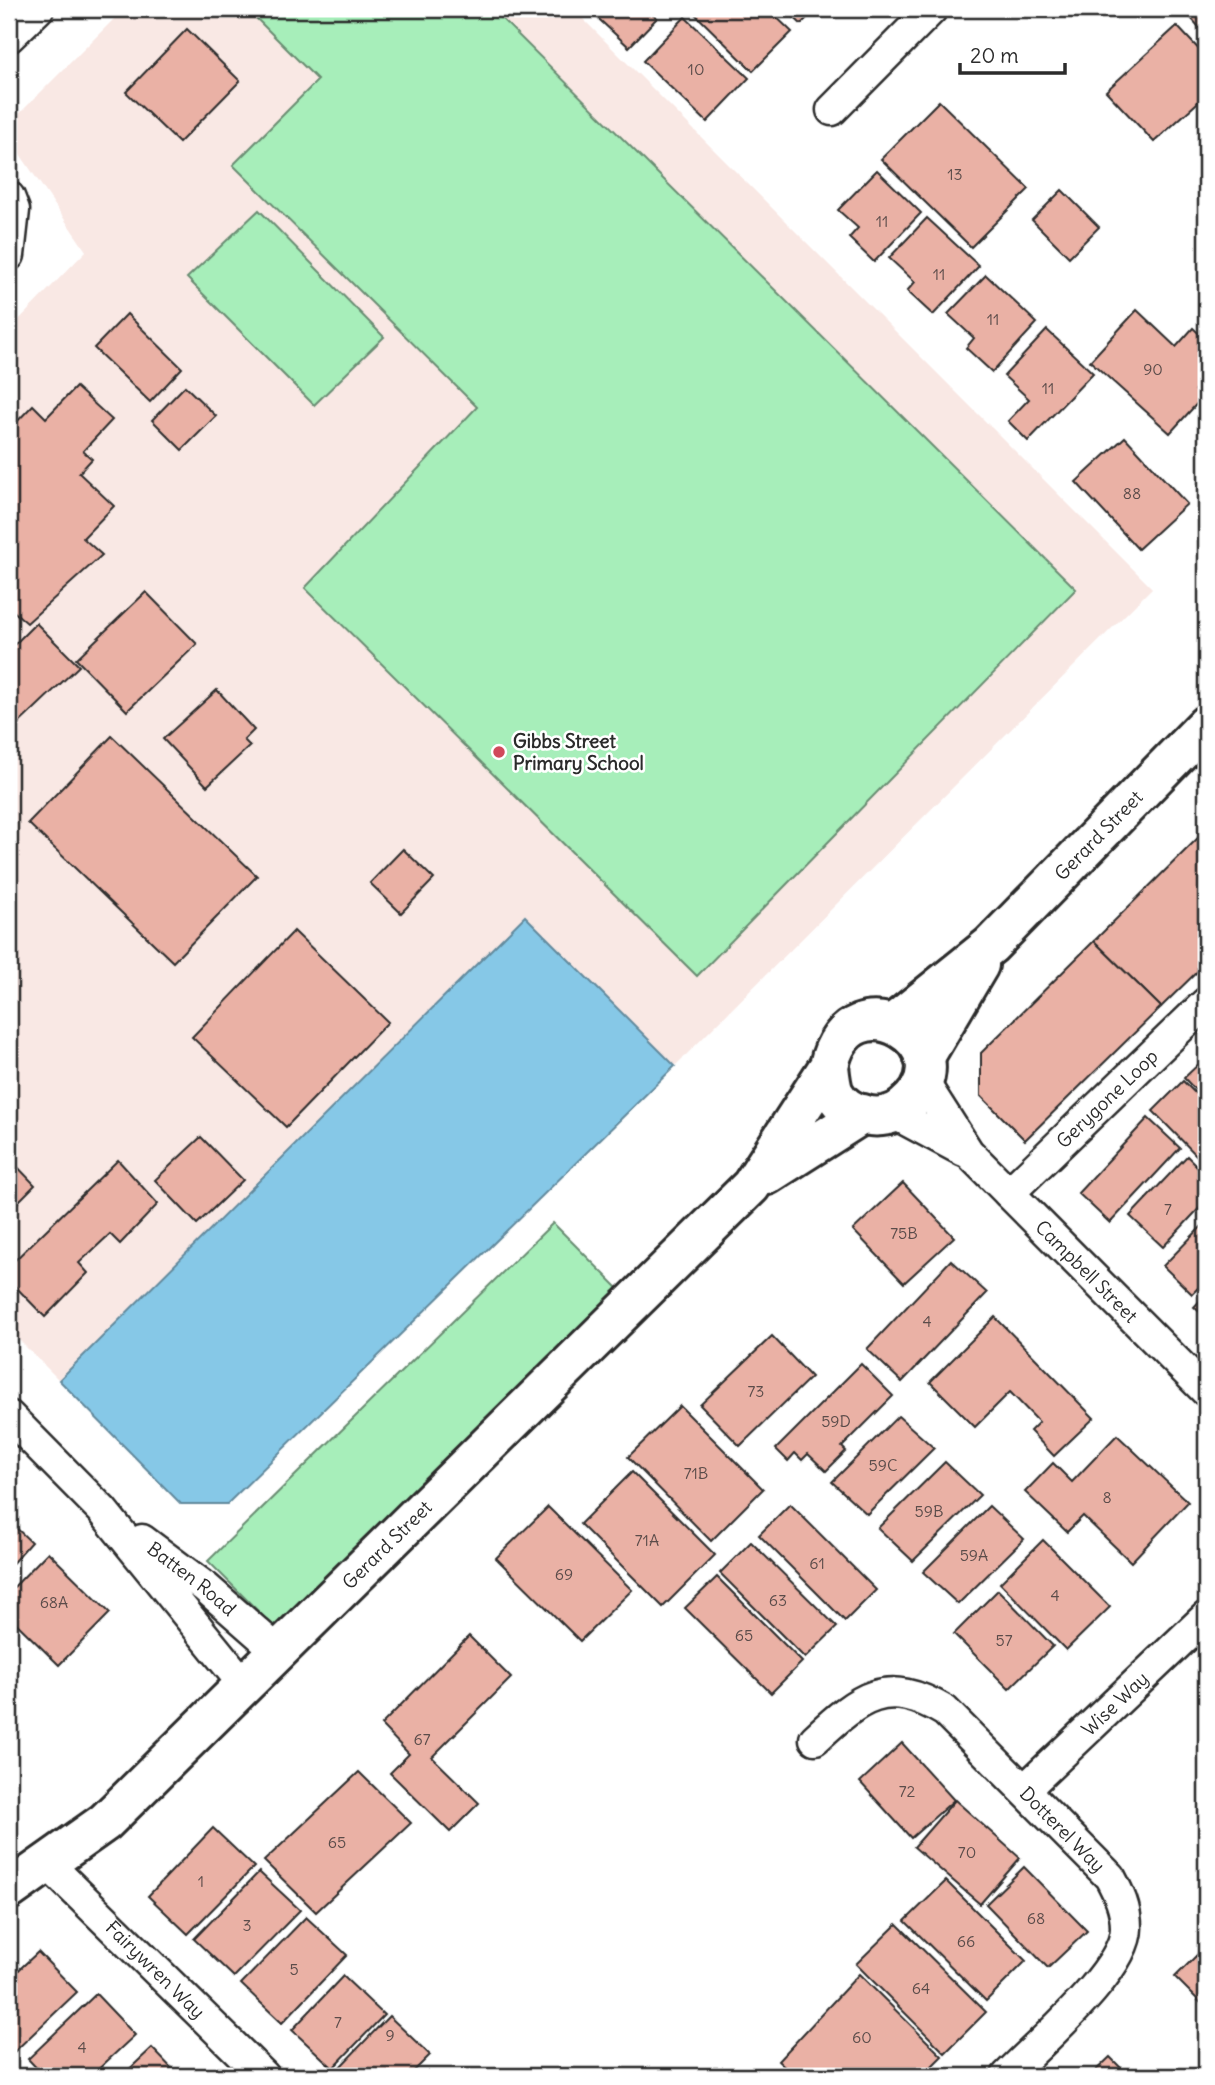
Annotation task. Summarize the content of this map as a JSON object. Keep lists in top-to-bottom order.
{
  "streets": {
    "street": [
      "Gerard Street",
      "Gerygone Loop",
      "Campbell Street",
      "Batten Road",
      "Wise Way",
      "Dotterel Way",
      "Fairywren Way"
    ]
  },
  "crossings": [
    ["Gerard Street", "Campbell Street"],
    ["Gerard Street", "Batten Road"],
    ["Gerard Street", "Fairywren Way"],
    ["Gerygone Loop", "Campbell Street"],
    ["Wise Way", "Dotterel Way"]
  ],
  "places": ["Gibbs Street Primary School"],
  "house_numbers": [
    "10",
    "13",
    "11",
    "11",
    "11",
    "90",
    "11",
    "88",
    "7",
    "75B",
    "4",
    "73",
    "59D",
    "59C",
    "71B",
    "8",
    "59B",
    "71A",
    "59A",
    "61",
    "69",
    "4",
    "63",
    "68A",
    "65",
    "57",
    "67",
    "72",
    "65",
    "70",
    "1",
    "68",
    "3",
    "66",
    "5",
    "64",
    "7",
    "9",
    "60",
    "4"
  ],
  "scale_bar": "20 m"
}
